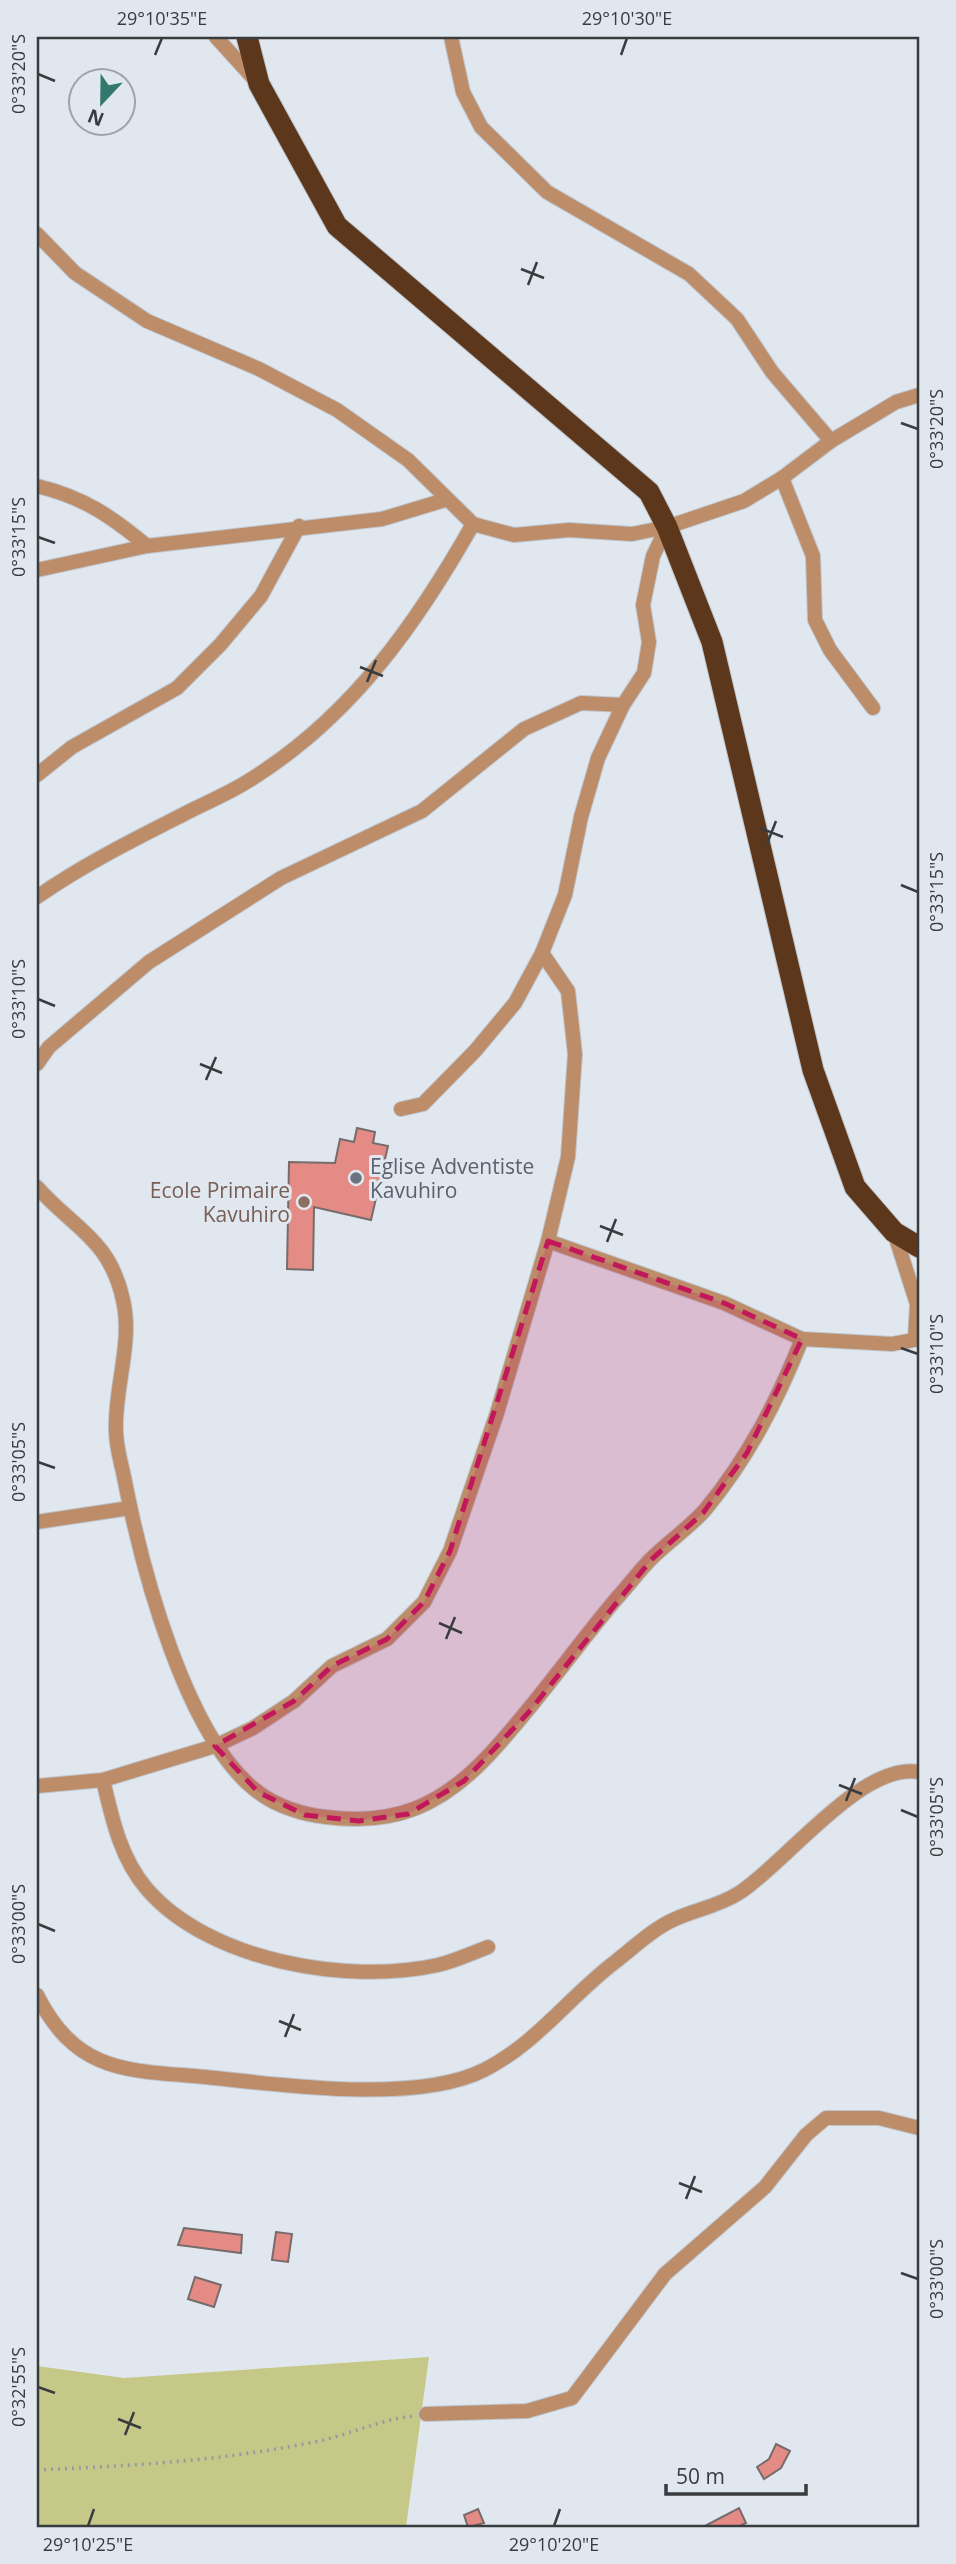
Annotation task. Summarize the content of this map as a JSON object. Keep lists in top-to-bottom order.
{
  "places": ["Eglise Adventiste Kavuhiro", "Ecole Primaire Kavuhiro"],
  "scale_bar": "50 m",
  "north": "bottom",
  "coordinates": [
    "29°10'35\"E",
    "29°10'30\"E",
    "0°33'20\"S",
    "0°33'15\"S",
    "0°33'10\"S",
    "0°33'05\"S",
    "0°33'00\"S",
    "0°32'55\"S",
    "29°10'25\"E",
    "29°10'20\"E"
  ]
}
